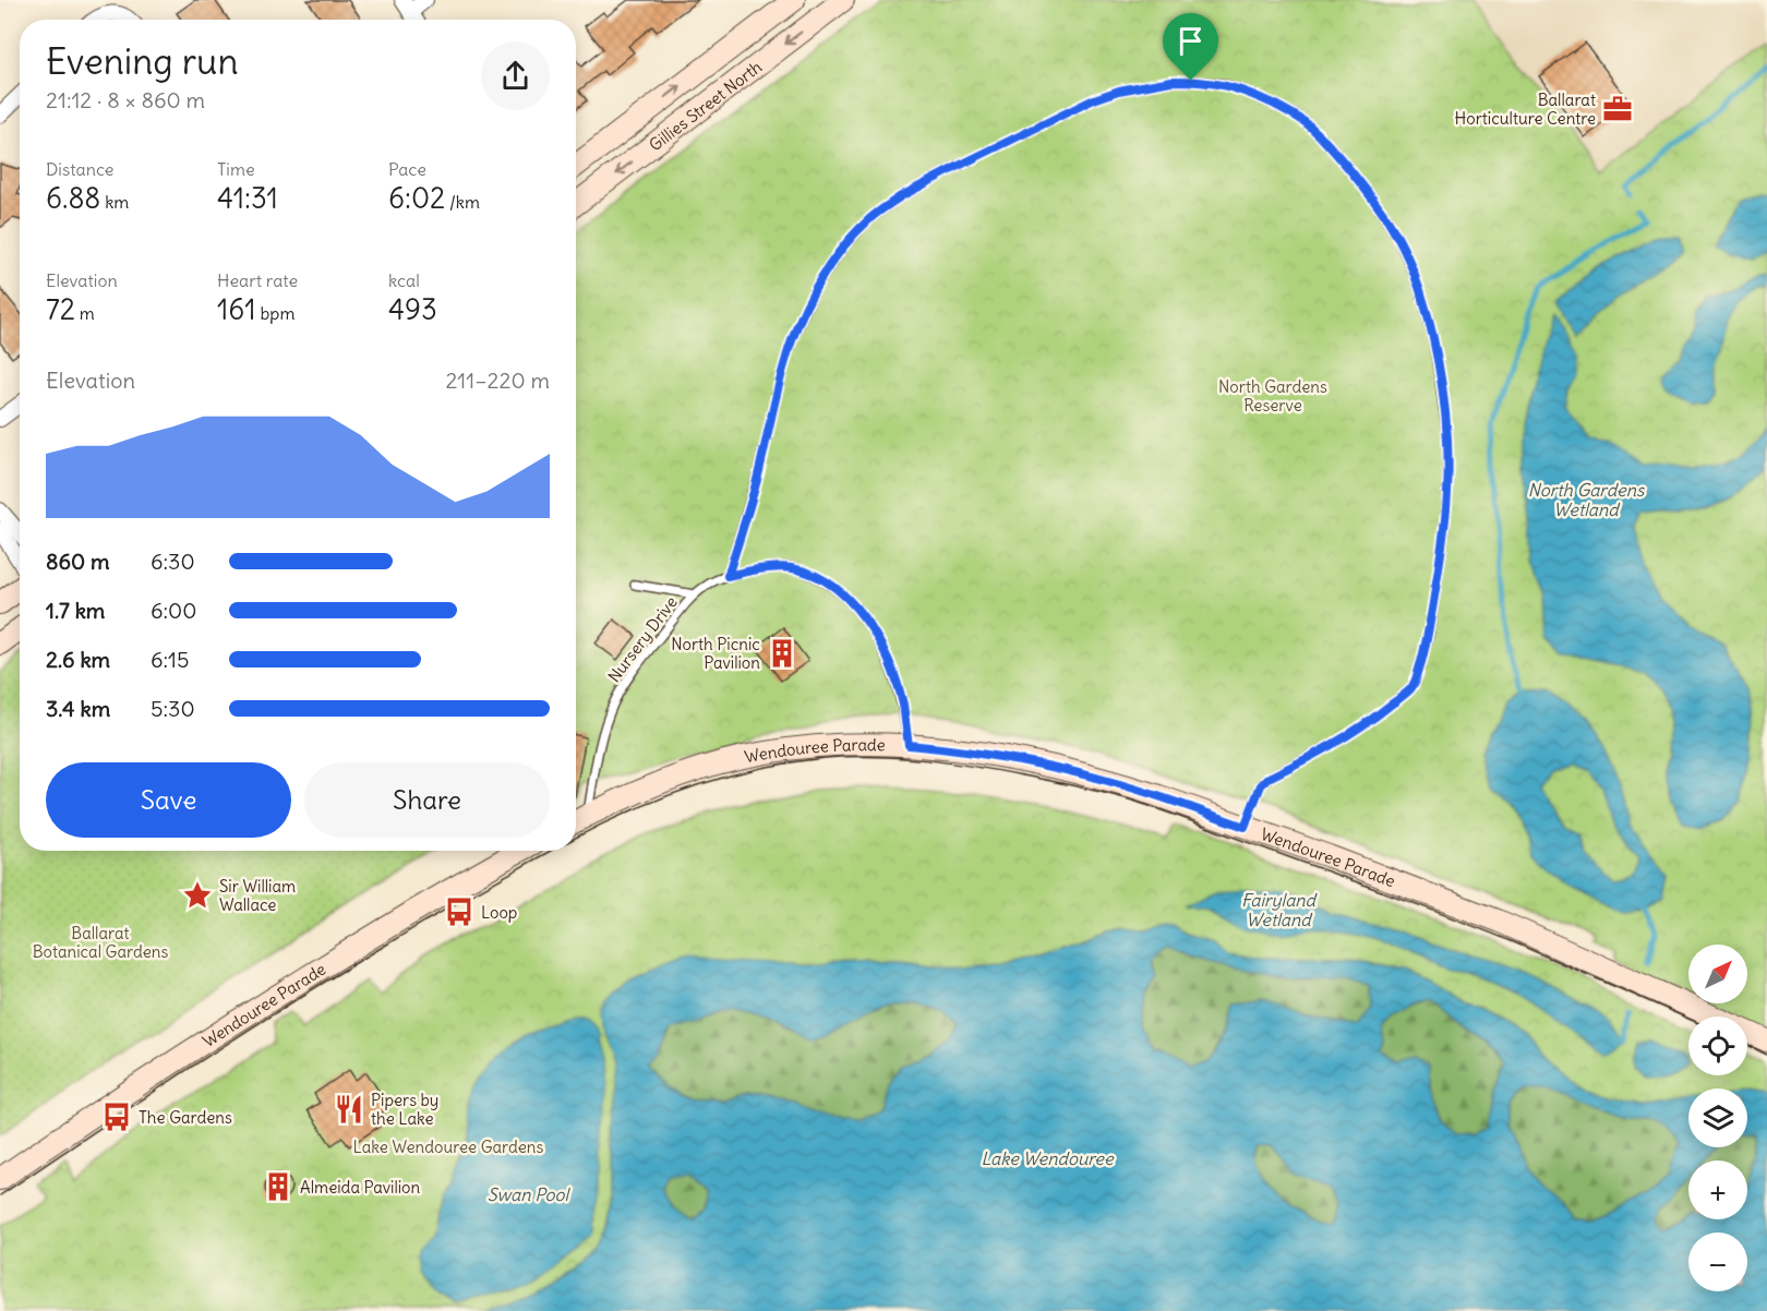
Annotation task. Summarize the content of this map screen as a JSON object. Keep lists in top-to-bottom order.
{
  "streets": {
    "street": ["Gillies Street North", "Wendouree Parade"],
    "lane": ["Nursery Drive"]
  },
  "crossings": [
    ["Nursery Drive", "Wendouree Parade"]
  ],
  "water": [
    "North Gardens Wetland",
    "Fairyland Wetland",
    "Lake Wendouree",
    "Swan Pool"
  ],
  "parks": ["North Gardens Reserve", "Ballarat Botanical Gardens", "Lake Wendouree Gardens"],
  "places": {
    "office": ["Ballarat Horticulture Centre"],
    "building": ["North Picnic Pavilion", "Almeida Pavilion"],
    "place": ["Sir William Wallace"],
    "bus stop": ["Loop", "The Gardens"],
    "restaurant": ["Pipers by the Lake"]
  },
  "north": "top right",
  "page": {
    "heading": ["Evening run", "21:12 · 8 × 860 m"],
    "stats": [
      ["Distance", "6.88 km"],
      ["Time", "41:31"],
      ["Pace", "6:02 /km"],
      ["Elevation", "72 m"],
      ["Heart rate", "161 bpm"],
      ["kcal", "493"]
    ],
    "chart": ["Elevation", "211–220 m"],
    "list": [
      {
        "name": "860 m",
        "note": "6:30"
      },
      {
        "name": "1.7 km",
        "note": "6:00"
      },
      {
        "name": "2.6 km",
        "note": "6:15"
      },
      {
        "name": "3.4 km",
        "note": "5:30"
      }
    ],
    "buttons": ["Save", "Share"],
    "map_buttons": ["+", "−"]
  }
}
